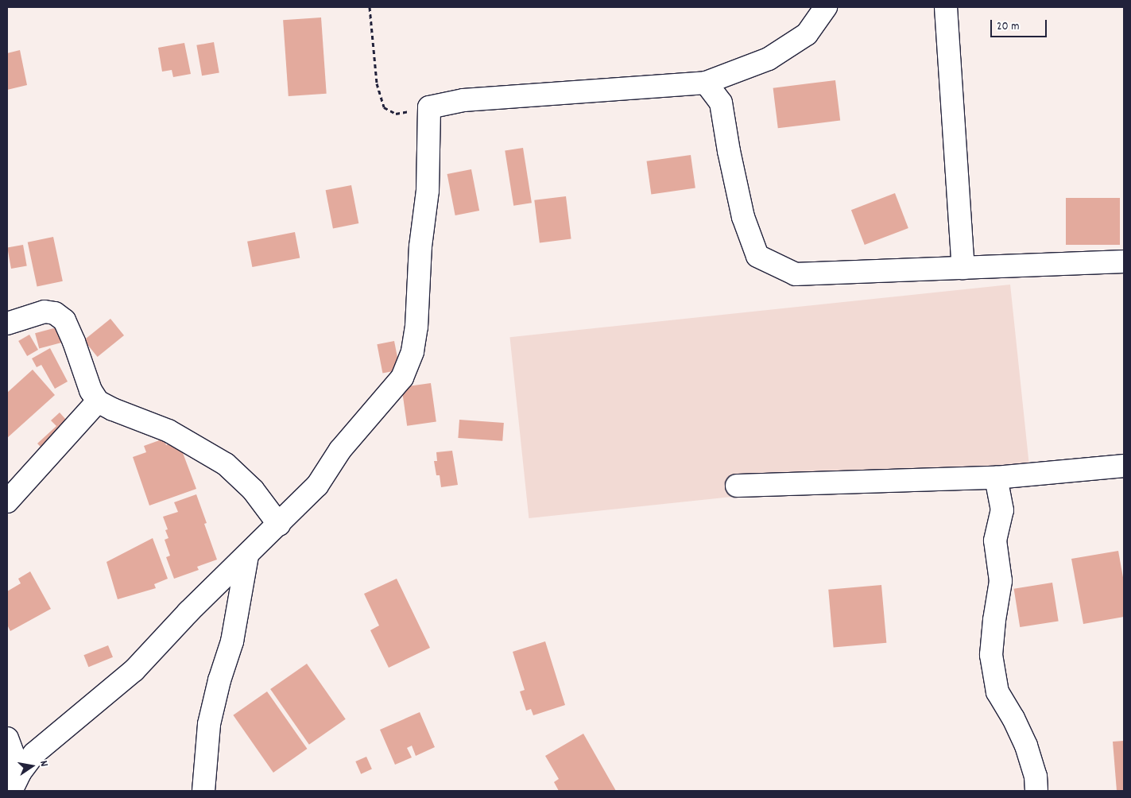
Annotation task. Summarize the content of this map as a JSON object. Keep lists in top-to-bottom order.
{
  "scale_bar": "20 m",
  "north": "right"
}
